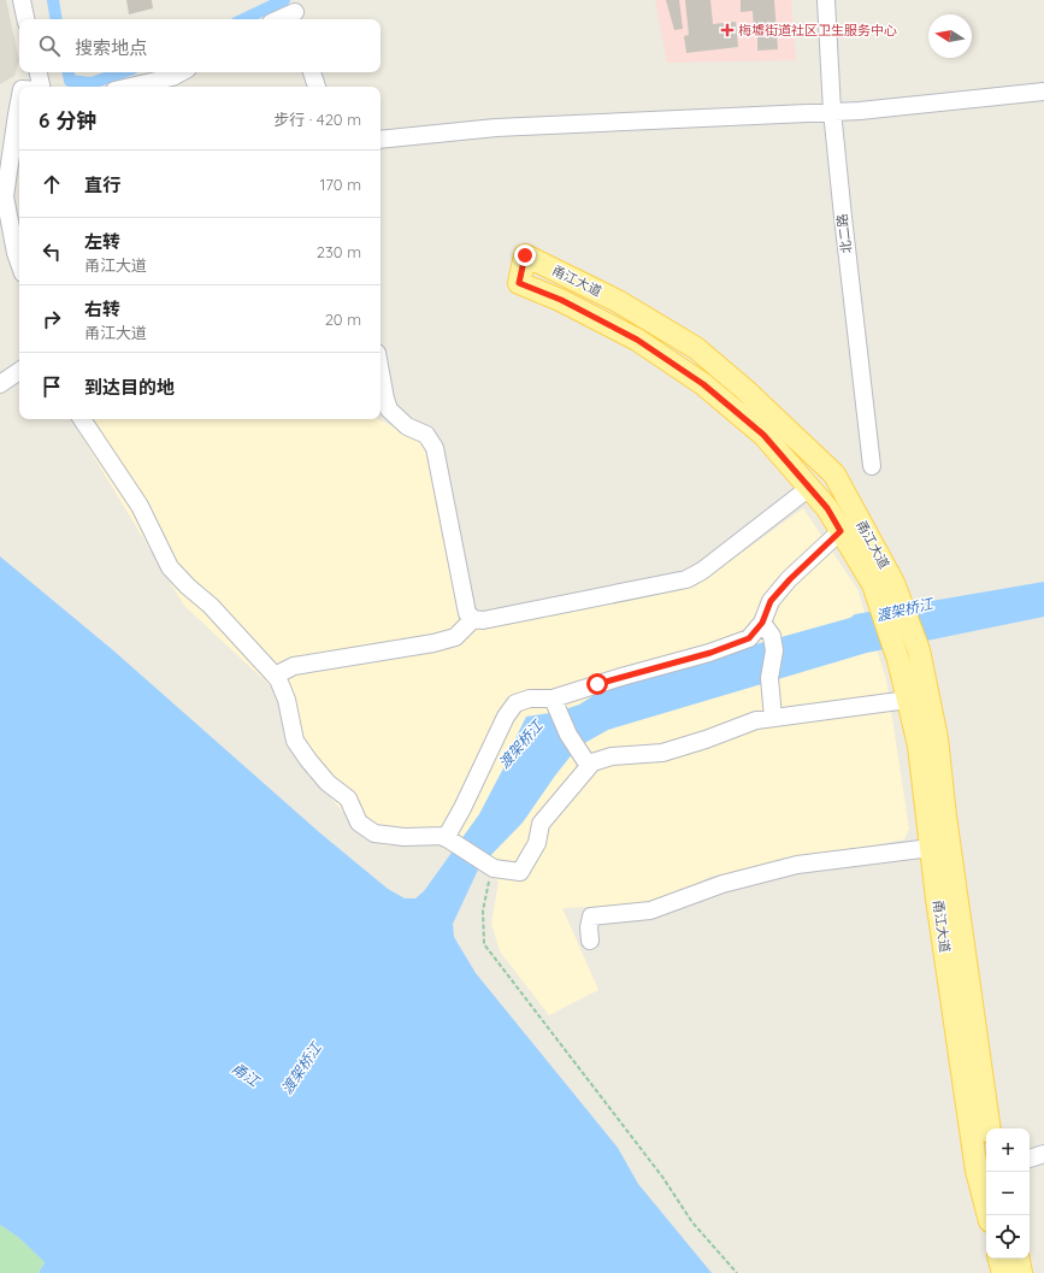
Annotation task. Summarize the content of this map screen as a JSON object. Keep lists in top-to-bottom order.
{
  "streets": {
    "main road": ["甬江大道"],
    "street": ["北二路"]
  },
  "water": ["渡架桥江", "甬江"],
  "places": {
    "health": ["梅墟街道社区卫生服务中心"]
  },
  "north": "left",
  "page": {
    "search": "搜索地点",
    "heading": ["6 分钟", "步行 · 420 m"],
    "list": [
      ["直行", "170 m"],
      ["左转", "甬江大道", "230 m"],
      ["右转", "甬江大道", "20 m"],
      "到达目的地"
    ],
    "map_buttons": ["+", "−"]
  }
}
